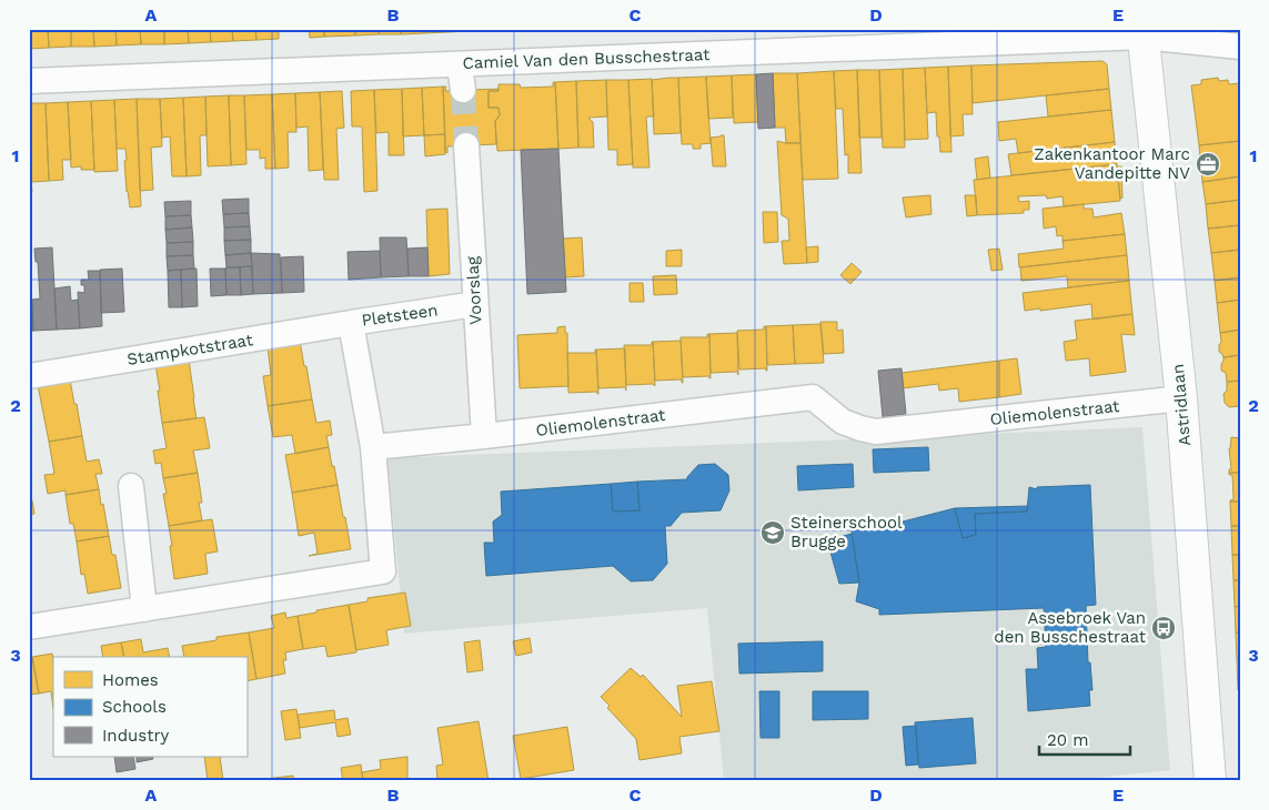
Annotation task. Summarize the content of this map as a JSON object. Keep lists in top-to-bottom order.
{
  "streets": {
    "main road": ["Astridlaan"],
    "street": [
      "Camiel Van den Busschestraat",
      "Voorslag",
      "Pletsteen",
      "Stampkotstraat",
      "Oliemolenstraat"
    ]
  },
  "crossings": [
    ["Camiel Van den Busschestraat", "Astridlaan"],
    ["Voorslag", "Pletsteen"],
    ["Voorslag", "Oliemolenstraat"],
    ["Pletsteen", "Stampkotstraat"],
    ["Pletsteen", "Oliemolenstraat"],
    ["Astridlaan", "Oliemolenstraat"]
  ],
  "places": {
    "office": ["Zakenkantoor Marc Vandepitte NV"],
    "school or university": ["Steinerschool Brugge"],
    "bus stop": ["Assebroek Van den Busschestraat"]
  },
  "legend": ["Homes", "Schools", "Industry"],
  "scale_bar": "20 m",
  "grid": {
    "columns": [
      "A",
      "B",
      "C",
      "D",
      "E"
    ],
    "rows": ["1", "2", "3"]
  }
}
